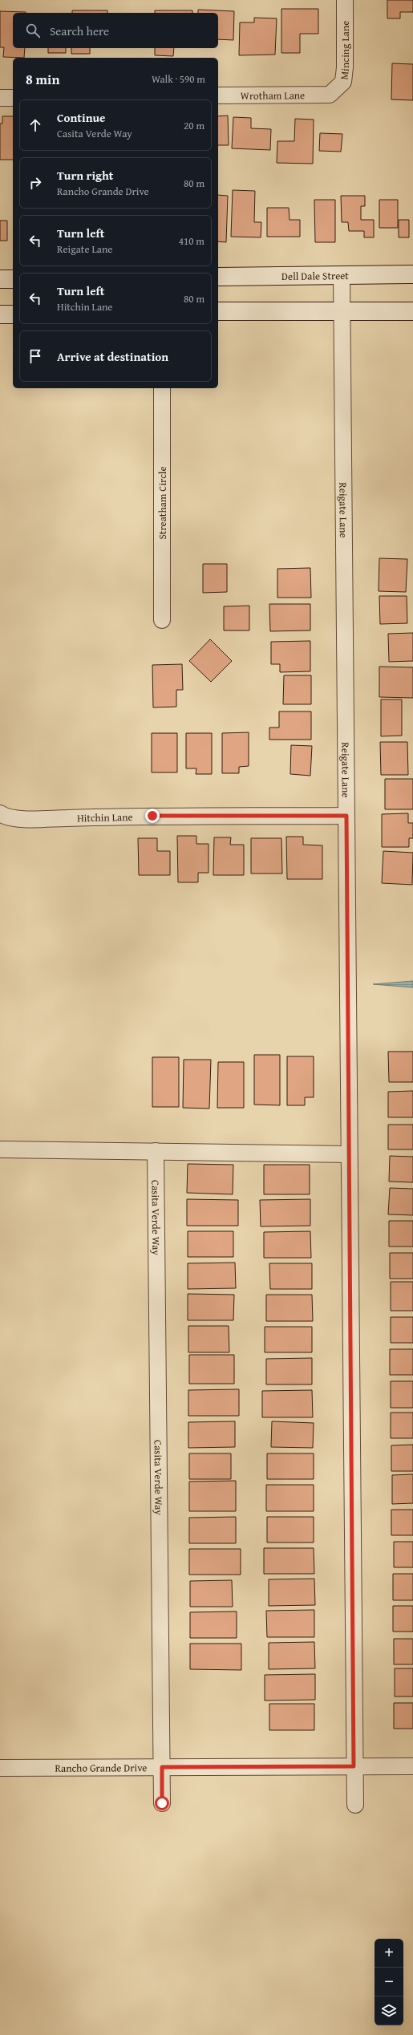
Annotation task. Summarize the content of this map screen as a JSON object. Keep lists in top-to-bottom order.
{
  "streets": {
    "main road": ["Dell Dale Street"],
    "street": [
      "Mincing Lane",
      "Wrotham Lane",
      "Streatham Circle",
      "Reigate Lane",
      "Hitchin Lane",
      "Casita Verde Way",
      "Rancho Grande Drive"
    ]
  },
  "crossings": [
    ["Mincing Lane", "Wrotham Lane"],
    ["Dell Dale Street", "Reigate Lane"],
    ["Reigate Lane", "Hitchin Lane"],
    ["Reigate Lane", "Rancho Grande Drive"],
    ["Casita Verde Way", "Rancho Grande Drive"]
  ],
  "page": {
    "search": "Search here",
    "heading": ["8 min", "Walk · 590 m"],
    "list": [
      ["Continue", "Casita Verde Way", "20 m"],
      ["Turn right", "Rancho Grande Drive", "80 m"],
      ["Turn left", "Reigate Lane", "410 m"],
      ["Turn left", "Hitchin Lane", "80 m"],
      "Arrive at destination"
    ],
    "map_buttons": ["+", "−"]
  }
}
